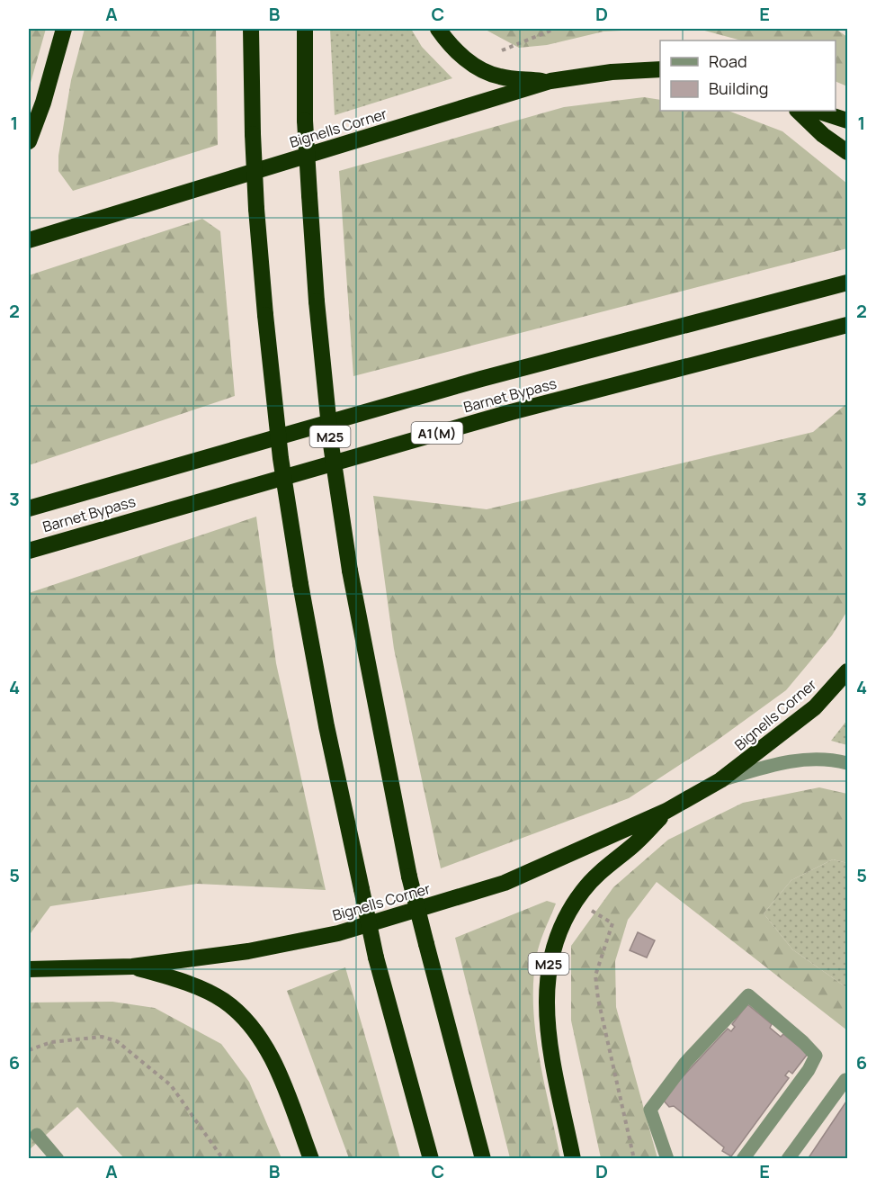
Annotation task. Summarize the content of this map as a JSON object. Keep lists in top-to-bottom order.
{
  "streets": {
    "highway": [
      "Bignells Corner",
      "Barnet Bypass",
      "A1(M)",
      "M25"
    ]
  },
  "crossings": [
    ["Bignells Corner", "M25"]
  ],
  "legend": ["Road", "Building"],
  "grid": {
    "columns": [
      "A",
      "B",
      "C",
      "D",
      "E"
    ],
    "rows": [
      "1",
      "2",
      "3",
      "4",
      "5",
      "6"
    ]
  }
}
